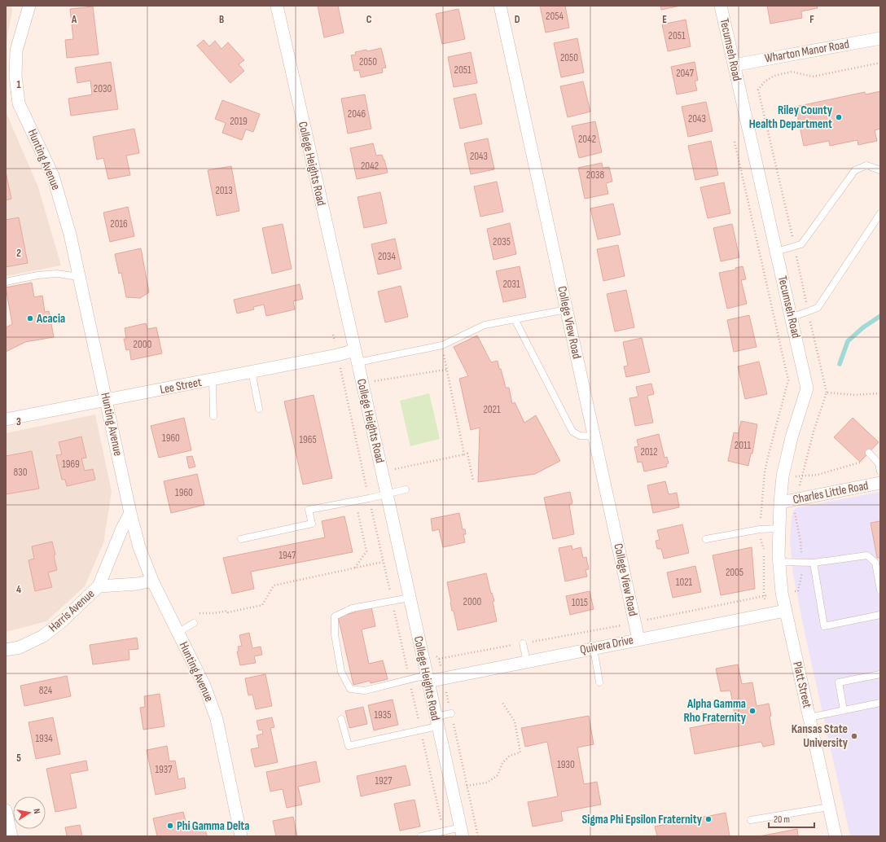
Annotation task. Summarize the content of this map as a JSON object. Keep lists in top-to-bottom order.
{
  "streets": {
    "street": [
      "Tecumseh Road",
      "Wharton Manor Road",
      "Hunting Avenue",
      "College Heights Road",
      "College View Road",
      "Lee Street",
      "Charles Little Road",
      "Harris Avenue",
      "Quivera Drive",
      "Platt Street"
    ]
  },
  "crossings": [
    ["Tecumseh Road", "Wharton Manor Road"],
    ["Tecumseh Road", "Charles Little Road"],
    ["Tecumseh Road", "Quivera Drive"],
    ["Tecumseh Road", "Platt Street"],
    ["Hunting Avenue", "Lee Street"],
    ["Hunting Avenue", "Harris Avenue"],
    ["College Heights Road", "Lee Street"],
    ["College Heights Road", "Quivera Drive"],
    ["College View Road", "Quivera Drive"],
    ["Quivera Drive", "Platt Street"]
  ],
  "places": [
    "Riley County Health Department",
    "Acacia",
    "Alpha Gamma Rho Fraternity",
    "Kansas State University",
    "Sigma Phi Epsilon Fraternity",
    "Phi Gamma Delta"
  ],
  "house_numbers": [
    "2054",
    "2051",
    "2050",
    "2050",
    "2051",
    "2047",
    "2030",
    "2046",
    "2043",
    "2019",
    "2042",
    "2043",
    "2042",
    "2038",
    "2013",
    "2016",
    "2035",
    "2034",
    "2031",
    "2000",
    "2021",
    "1960",
    "1965",
    "2011",
    "2012",
    "1969",
    "830",
    "1960",
    "1947",
    "2005",
    "1021",
    "2000",
    "1015",
    "824",
    "1935",
    "1934",
    "1930",
    "1937",
    "1927"
  ],
  "scale_bar": "20 m",
  "north": "right",
  "grid": {
    "columns": [
      "A",
      "B",
      "C",
      "D",
      "E",
      "F"
    ],
    "rows": [
      "1",
      "2",
      "3",
      "4",
      "5"
    ]
  }
}
